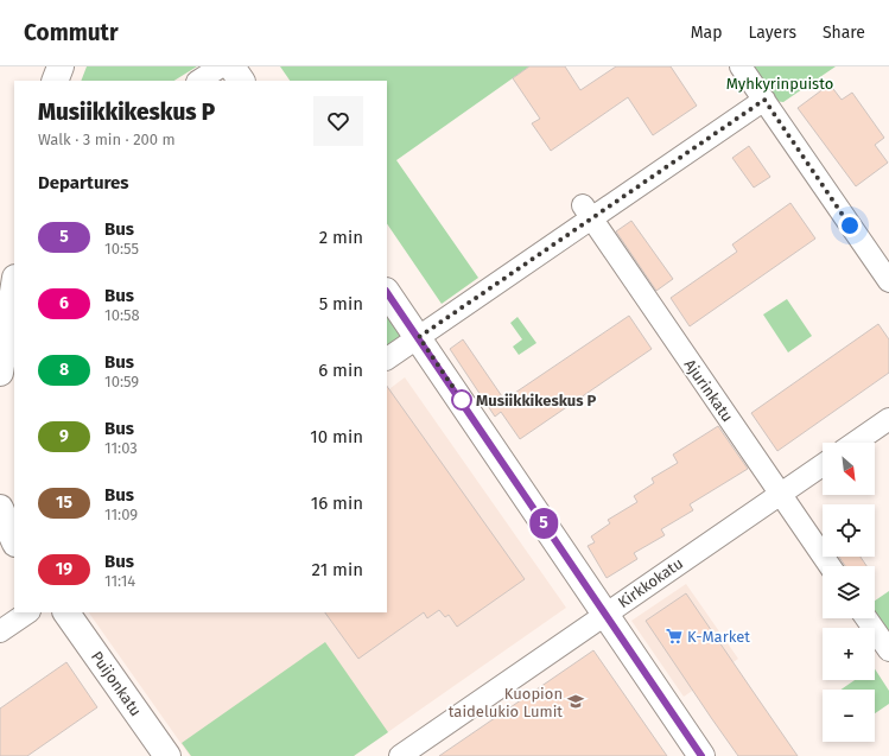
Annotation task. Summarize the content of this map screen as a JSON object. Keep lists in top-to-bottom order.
{
  "streets": {
    "main road": ["Puijonkatu"],
    "street": ["Ajurinkatu", "Kirkkokatu"]
  },
  "crossings": [
    ["Ajurinkatu", "Kirkkokatu"]
  ],
  "parks": ["Myhkyrinpuisto"],
  "places": {
    "other": ["Musiikkikeskus P"],
    "supermarket": ["K-Market"],
    "school or university": ["Kuopion taidelukio Lumit"]
  },
  "lines": ["bus line 5"],
  "north": "bottom right",
  "page": {
    "header": "Commutr",
    "nav": ["Map", "Layers", "Share"],
    "on_map": "5",
    "heading": [
      ["Musiikkikeskus P", "Walk · 3 min · 200 m"],
      "Departures"
    ],
    "list": [
      {
        "mark": "5",
        "name": "Bus",
        "note": "10:55",
        "value": "2 min"
      },
      {
        "mark": "6",
        "name": "Bus",
        "note": "10:58",
        "value": "5 min"
      },
      {
        "mark": "8",
        "name": "Bus",
        "note": "10:59",
        "value": "6 min"
      },
      {
        "mark": "9",
        "name": "Bus",
        "note": "11:03",
        "value": "10 min"
      },
      {
        "mark": "15",
        "name": "Bus",
        "note": "11:09",
        "value": "16 min"
      },
      {
        "mark": "19",
        "name": "Bus",
        "note": "11:14",
        "value": "21 min"
      }
    ],
    "map_buttons": ["+", "−"]
  }
}
